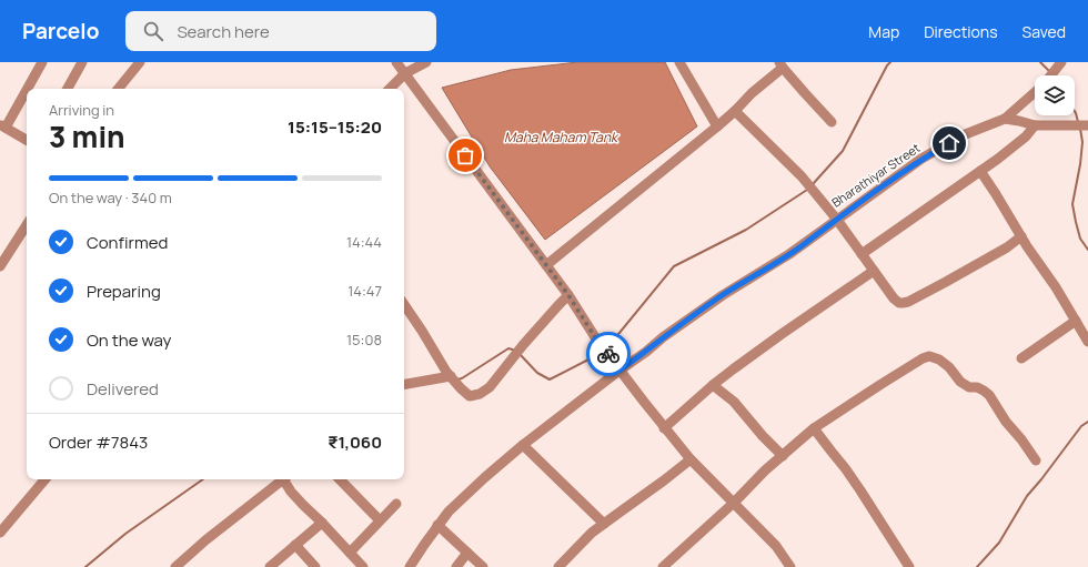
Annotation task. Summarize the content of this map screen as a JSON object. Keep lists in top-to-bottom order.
{
  "streets": {
    "street": ["Bharathiyar Street"]
  },
  "water": ["Maha Maham Tank"],
  "page": {
    "header": "Parcelo",
    "search": "Search here",
    "nav": ["Map", "Directions", "Saved"],
    "heading": ["3 min", "Arriving in", "15:15–15:20"],
    "panel": ["Order #7843", "₹1,060"],
    "bar": "On the way · 340 m",
    "list": [
      ["Confirmed", "14:44"],
      ["Preparing", "14:47"],
      ["On the way", "15:08"],
      "Delivered"
    ]
  }
}
